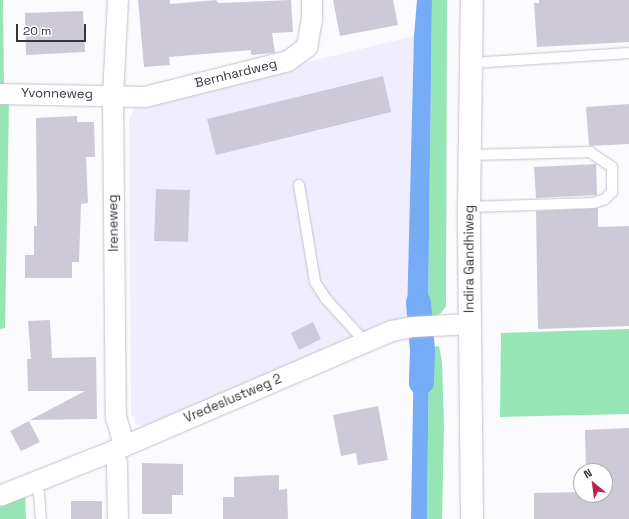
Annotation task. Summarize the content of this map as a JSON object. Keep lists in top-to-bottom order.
{
  "streets": {
    "main road": ["Indira Gandhiweg"],
    "street": [
      "Bernhardweg",
      "Yvonneweg",
      "Ireneweg",
      "Vredeslustweg 2"
    ]
  },
  "crossings": [
    ["Bernhardweg", "Yvonneweg"],
    ["Bernhardweg", "Ireneweg"],
    ["Yvonneweg", "Ireneweg"],
    ["Ireneweg", "Vredeslustweg 2"],
    ["Indira Gandhiweg", "Vredeslustweg 2"]
  ],
  "scale_bar": "20 m",
  "north": "top left"
}
